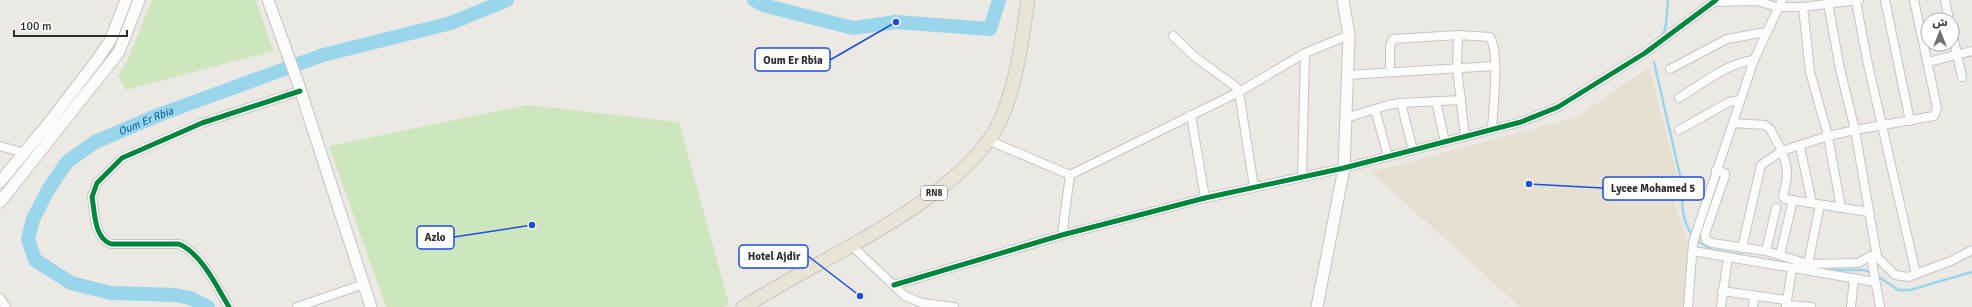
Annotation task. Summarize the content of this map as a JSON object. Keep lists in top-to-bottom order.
{
  "streets": {
    "main road": ["RN8"]
  },
  "water": ["Oum Er Rbia"],
  "places": [
    "Oum Er Rbia",
    "Lycee Mohamed 5",
    "Azlo",
    "Hotel Ajdir"
  ],
  "scale_bar": "100 m",
  "north": "top"
}
